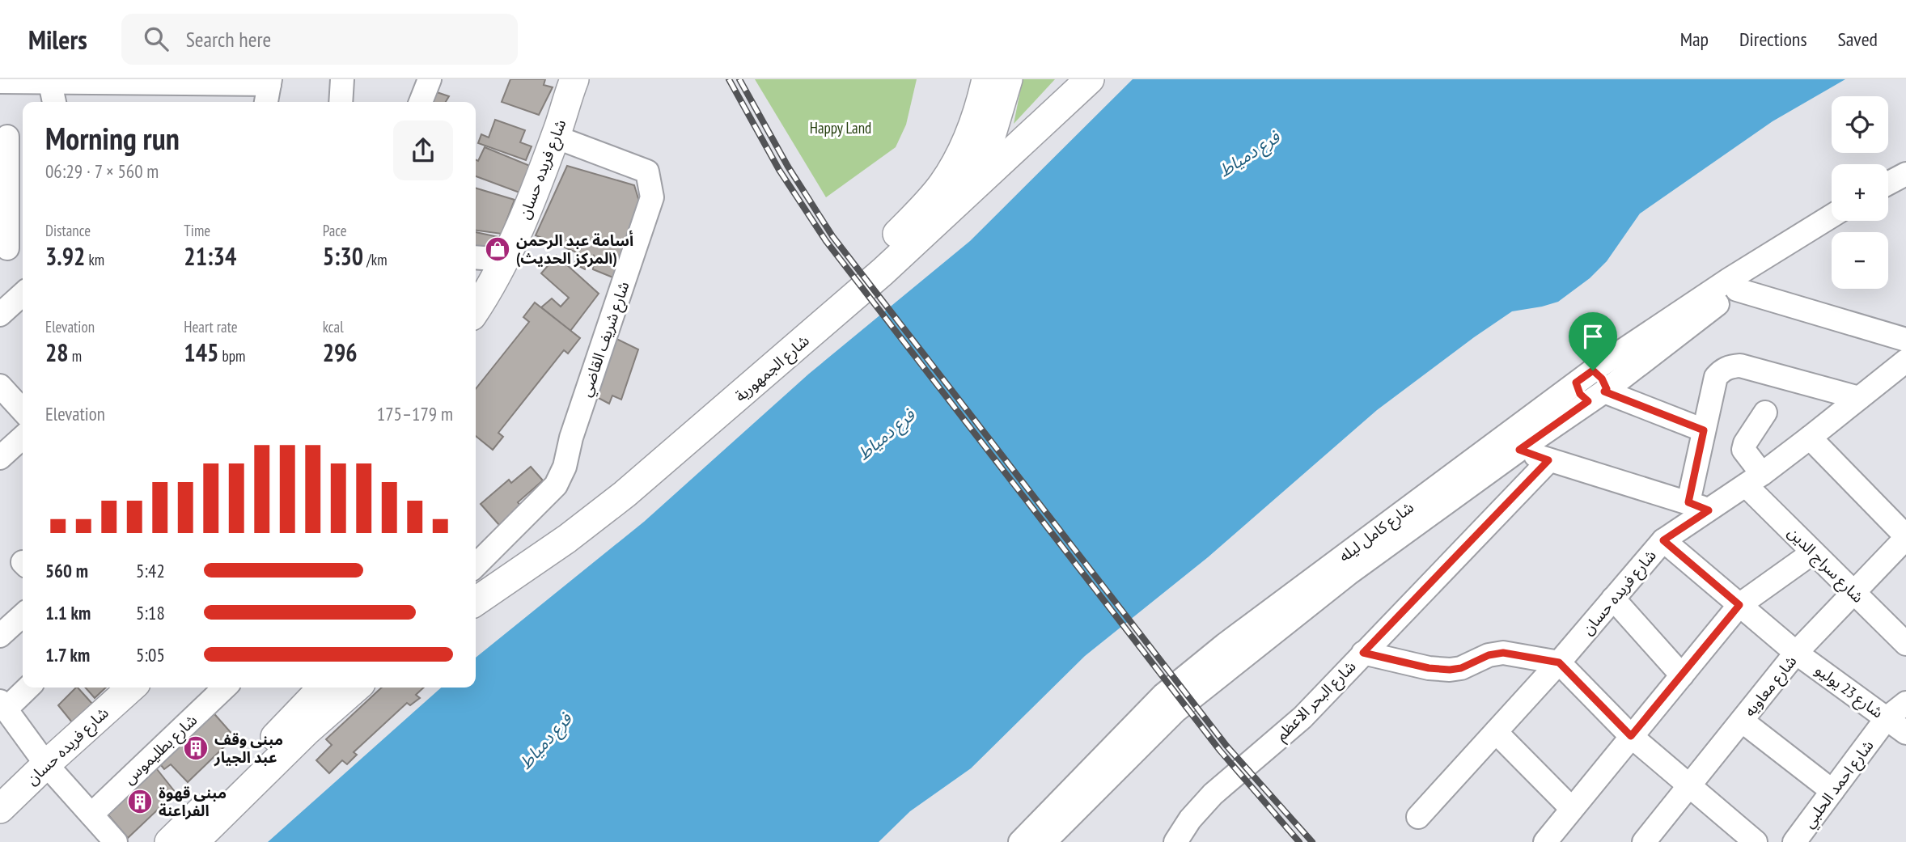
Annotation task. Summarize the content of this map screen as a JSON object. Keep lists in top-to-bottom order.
{
  "streets": {
    "main road": ["شارع فريده حسان", "شارع الجمهورية"],
    "street": [
      "شارع شريف القاضي",
      "شارع كامل ليله",
      "شارع سراج الدين",
      "شارع معاويه",
      "شارع 23 يوليو",
      "شارع البحر الاعظم",
      "شارع بطليموس",
      "شارع احمد الحلبي"
    ]
  },
  "crossings": [
    ["شارع فريده حسان", "شارع شريف القاضي"],
    ["شارع فريده حسان", "شارع سراج الدين"],
    ["شارع فريده حسان", "شارع 23 يوليو"],
    ["شارع سراج الدين", "شارع معاويه"],
    ["شارع معاويه", "شارع 23 يوليو"],
    ["شارع 23 يوليو", "شارع احمد الحلبي"]
  ],
  "water": ["فرع دمياط"],
  "parks": ["Happy Land"],
  "places": {
    "shop": ["أسامة عبد الرحمن (المركز الحديث)"],
    "building": ["مبنى وقف عبد الجيار", "مبنى قهوة الفراعنة"]
  },
  "page": {
    "header": "Milers",
    "search": "Search here",
    "nav": ["Map", "Directions", "Saved"],
    "map_buttons": ["+", "−"],
    "heading": ["Morning run", "06:29 · 7 × 560 m"],
    "stats": [
      ["Distance", "3.92 km"],
      ["Time", "21:34"],
      ["Pace", "5:30 /km"],
      ["Elevation", "28 m"],
      ["Heart rate", "145 bpm"],
      ["kcal", "296"]
    ],
    "chart": ["Elevation", "175–179 m"],
    "list": [
      {
        "name": "560 m",
        "note": "5:42"
      },
      {
        "name": "1.1 km",
        "note": "5:18"
      },
      {
        "name": "1.7 km",
        "note": "5:05"
      }
    ]
  }
}
